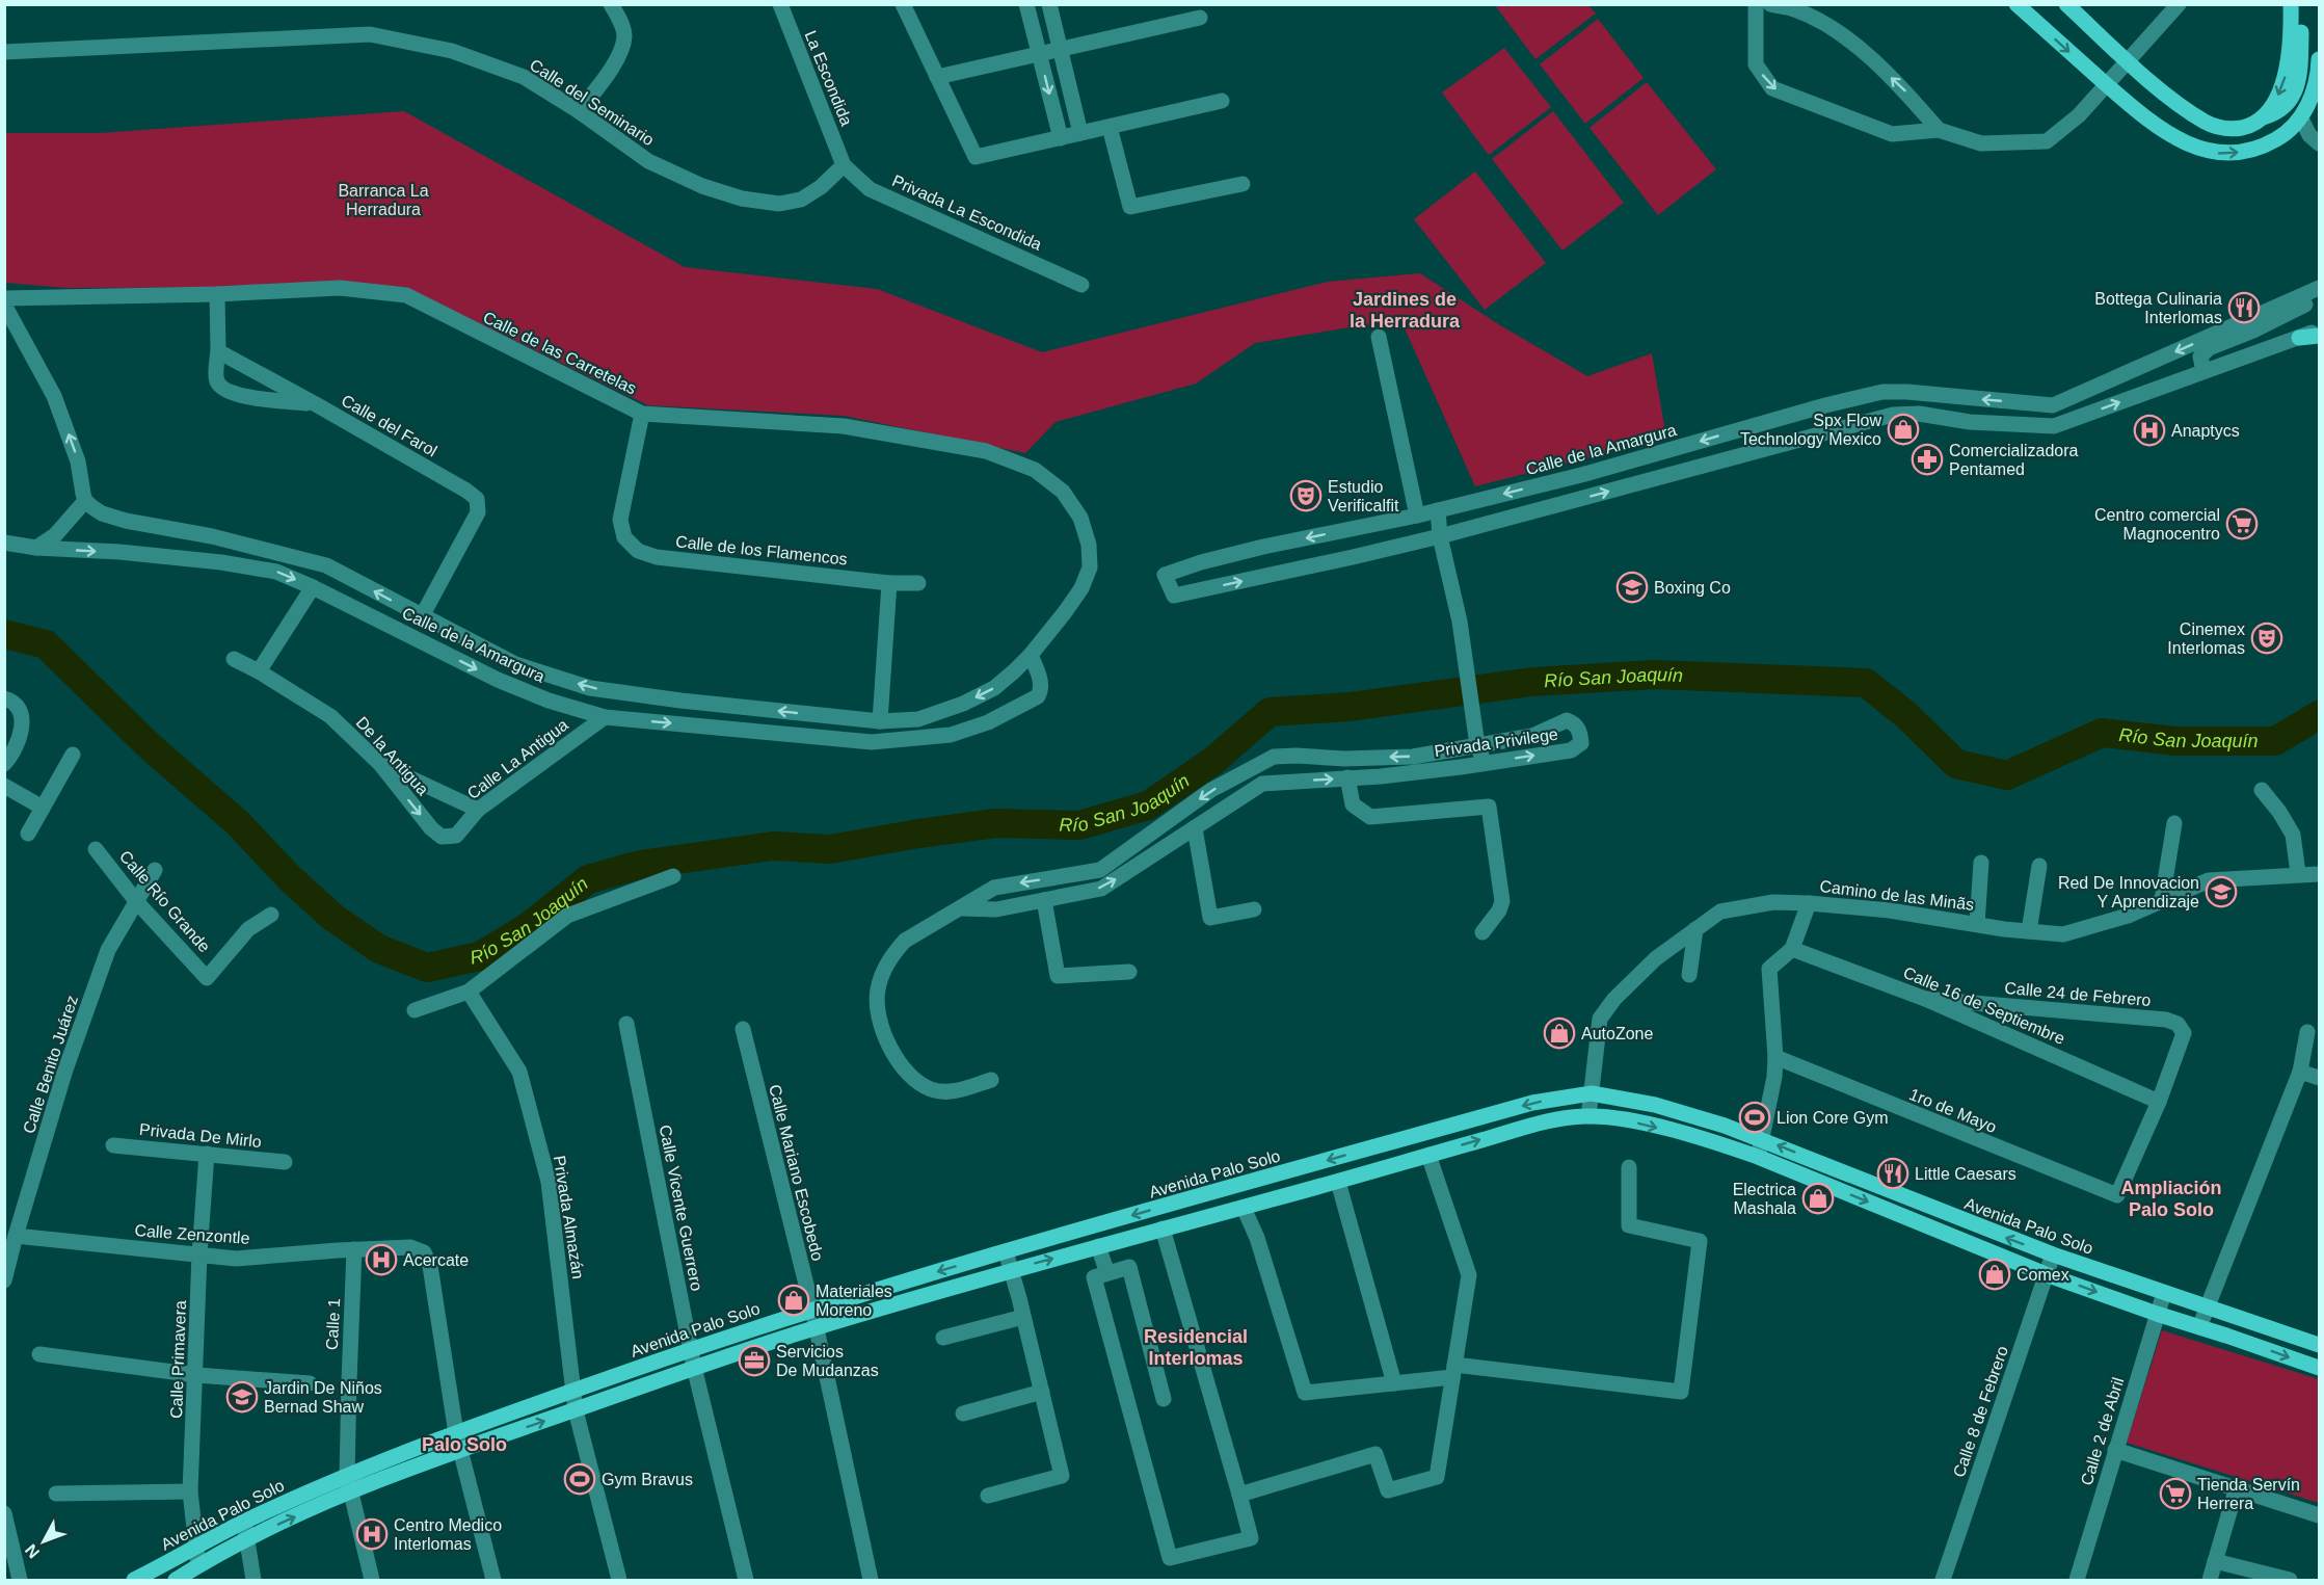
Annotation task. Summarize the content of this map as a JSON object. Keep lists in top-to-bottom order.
{
  "streets": {
    "main road": ["Avenida Palo Solo"],
    "street": [
      "La Escondida",
      "Calle del Seminario",
      "Privada La Escondida",
      "Calle de las Carretelas",
      "Calle del Farol",
      "Calle de la Amargura",
      "Calle de los Flamencos",
      "Privada Privilege",
      "De la Antigua",
      "Calle La Antigua",
      "Camino de las Minãs",
      "Calle Río Grande",
      "Calle 24 de Febrero",
      "Calle 16 de Septiembre",
      "Calle Benito Juárez",
      "1ro de Mayo",
      "Privada De Mirlo",
      "Calle Mariano Escobedo",
      "Calle Vicente Guerrero",
      "Privada Almazán",
      "Calle Zenzontle",
      "Calle 1",
      "Calle Primavera",
      "Calle 8 de Febrero",
      "Calle 2 de Abril"
    ]
  },
  "crossings": [
    ["La Escondida", "Calle del Seminario"],
    ["La Escondida", "Privada La Escondida"],
    ["Calle del Seminario", "Privada La Escondida"],
    ["Calle de las Carretelas", "Calle de la Amargura"],
    ["Calle de las Carretelas", "Calle de los Flamencos"],
    ["Calle del Farol", "Calle de la Amargura"],
    ["Calle de la Amargura", "Calle La Antigua"],
    ["De la Antigua", "Calle La Antigua"],
    ["Camino de las Minãs", "Avenida Palo Solo"],
    ["Calle Río Grande", "Calle Benito Juárez"],
    ["Calle 24 de Febrero", "Calle 16 de Septiembre"],
    ["Calle 24 de Febrero", "1ro de Mayo"],
    ["Calle 16 de Septiembre", "1ro de Mayo"],
    ["Calle Benito Juárez", "Calle Zenzontle"],
    ["Privada De Mirlo", "Calle Primavera"],
    ["Calle Mariano Escobedo", "Avenida Palo Solo"],
    ["Avenida Palo Solo", "Calle Vicente Guerrero"],
    ["Avenida Palo Solo", "Privada Almazán"],
    ["Avenida Palo Solo", "Calle Zenzontle"],
    ["Avenida Palo Solo", "Calle 1"],
    ["Avenida Palo Solo", "Calle Primavera"],
    ["Avenida Palo Solo", "Calle 8 de Febrero"],
    ["Avenida Palo Solo", "Calle 2 de Abril"],
    ["Calle Zenzontle", "Calle 1"],
    ["Calle Zenzontle", "Calle Primavera"]
  ],
  "districts": [
    "Jardines de la Herradura",
    "Ampliación Palo Solo",
    "Residencial Interlomas",
    "Palo Solo"
  ],
  "water": ["Río San Joaquín"],
  "parks": ["Barranca La Herradura"],
  "places": {
    "restaurant": ["Bottega Culinaria Interlomas", "Little Caesars"],
    "shop": [
      "Spx Flow Technology Mexico",
      "AutoZone",
      "Electrica Mashala",
      "Comex",
      "Materiales Moreno"
    ],
    "hospital": ["Anaptycs", "Acercate", "Centro Medico Interlomas"],
    "pharmacy": ["Comercializadora Pentamed"],
    "theatre": ["Estudio Verificalfit", "Cinemex Interlomas"],
    "supermarket": ["Centro comercial Magnocentro", "Tienda Servín Herrera"],
    "school or university": ["Boxing Co", "Red De Innovacion Y Aprendizaje", "Jardin De Niños Bernad Shaw"],
    "sports": ["Lion Core Gym", "Gym Bravus"],
    "office": ["Servicios De Mudanzas"]
  },
  "north": "bottom left"
}
